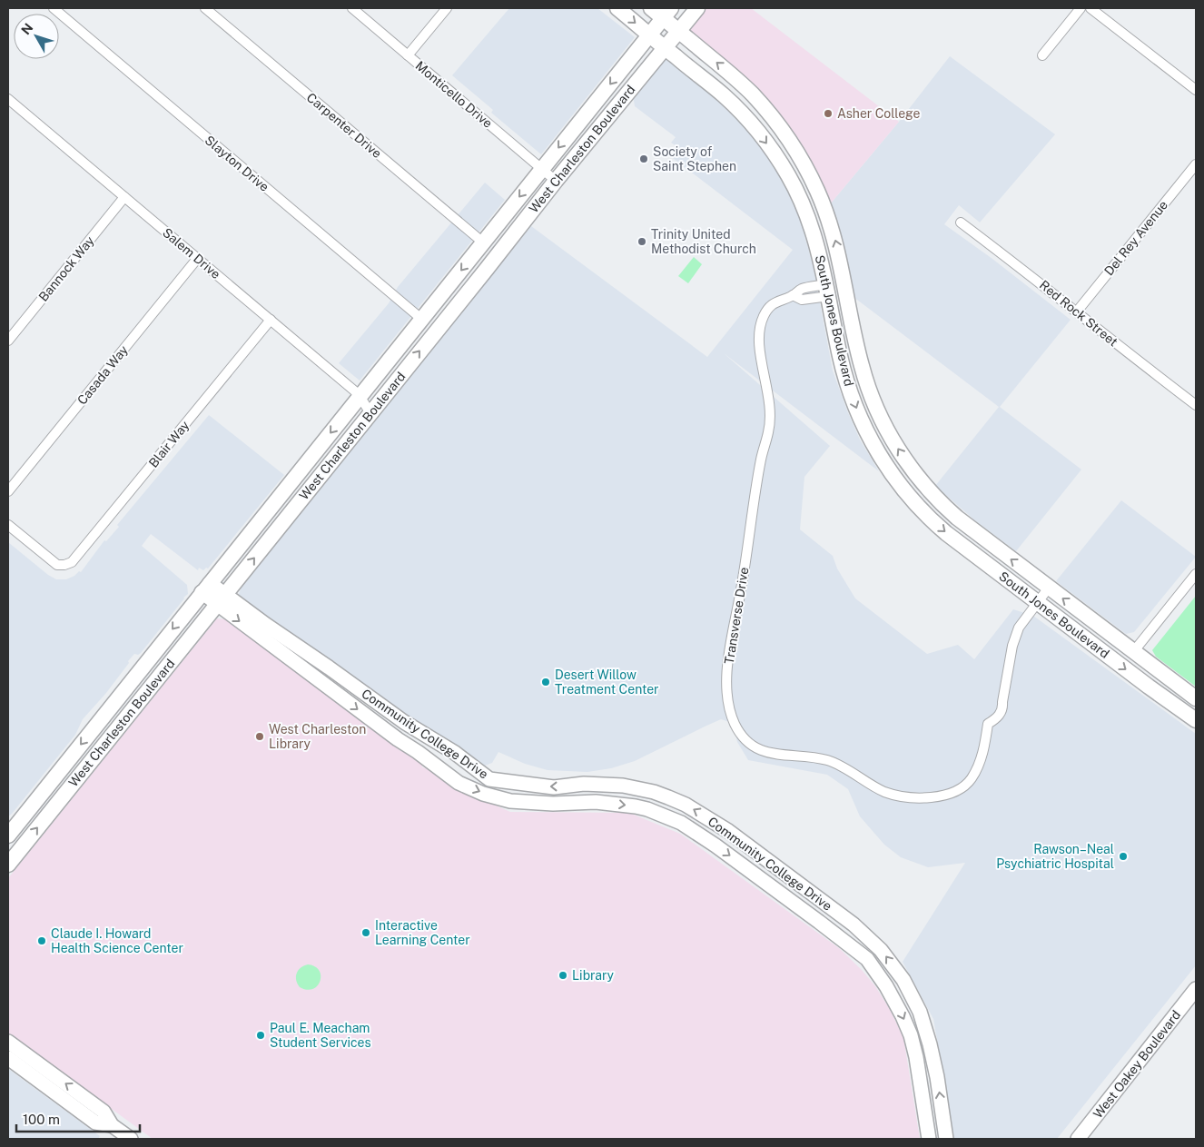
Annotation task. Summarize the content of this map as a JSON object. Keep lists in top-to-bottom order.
{
  "streets": {
    "main road": ["West Charleston Boulevard", "South Jones Boulevard"],
    "street": [
      "Monticello Drive",
      "Carpenter Drive",
      "Slayton Drive",
      "Del Rey Avenue",
      "Salem Drive",
      "Bannock Way",
      "Red Rock Street",
      "Casada Way",
      "Blair Way",
      "Transverse Drive",
      "Community College Drive",
      "West Oakey Boulevard"
    ]
  },
  "crossings": [
    ["Monticello Drive", "West Charleston Boulevard"],
    ["Carpenter Drive", "West Charleston Boulevard"],
    ["West Charleston Boulevard", "Slayton Drive"],
    ["West Charleston Boulevard", "Salem Drive"],
    ["West Charleston Boulevard", "South Jones Boulevard"],
    ["West Charleston Boulevard", "Community College Drive"],
    ["Del Rey Avenue", "Red Rock Street"],
    ["Salem Drive", "Bannock Way"],
    ["Salem Drive", "Casada Way"],
    ["Salem Drive", "Blair Way"],
    ["South Jones Boulevard", "Transverse Drive"]
  ],
  "places": [
    "Asher College",
    "Society of Saint Stephen",
    "Trinity United Methodist Church",
    "Desert Willow Treatment Center",
    "West Charleston Library",
    "Rawson–Neal Psychiatric Hospital",
    "Interactive Learning Center",
    "Claude I. Howard Health Science Center",
    "Library",
    "Paul E. Meacham Student Services"
  ],
  "scale_bar": "100 m",
  "north": "top left"
}
